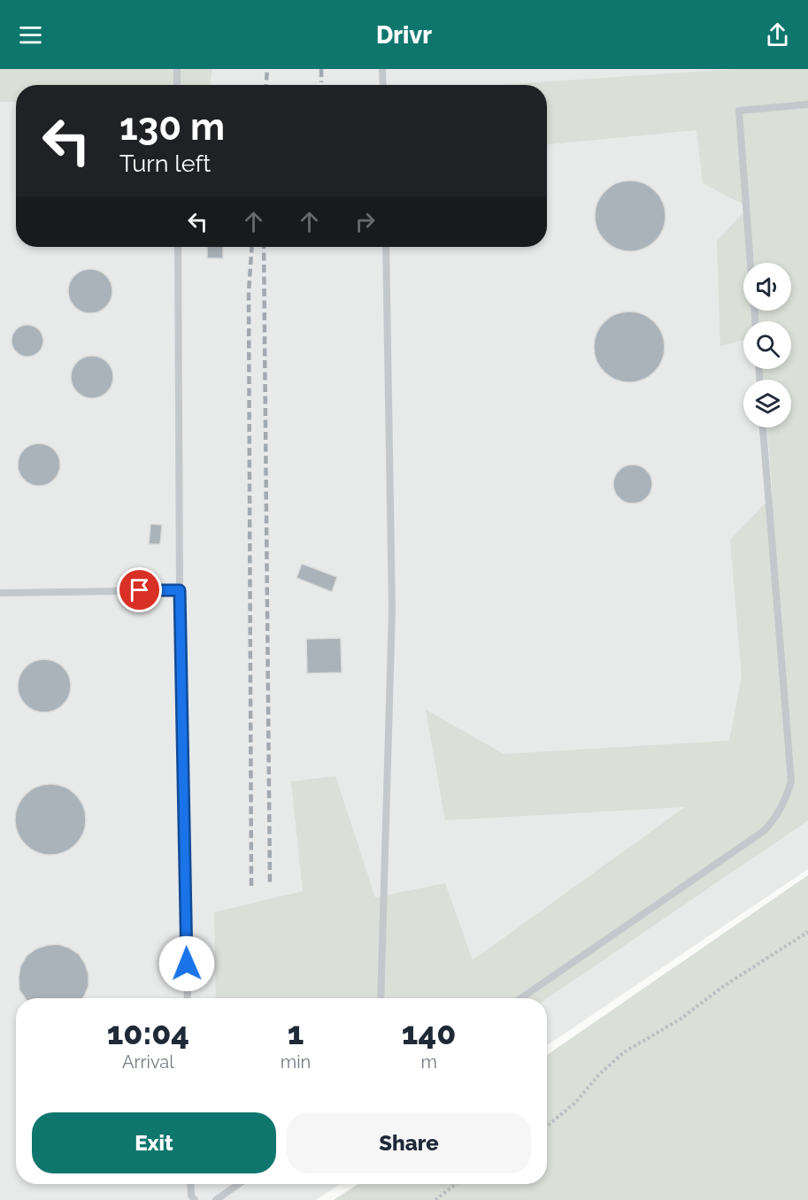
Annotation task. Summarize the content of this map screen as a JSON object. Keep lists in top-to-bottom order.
{
  "page": {
    "header": "Drivr",
    "turn": ["130 m", "Turn left"],
    "eta": [
      "10:04",
      "Arrival",
      "1",
      "min",
      "140",
      "m"
    ],
    "buttons": ["Exit", "Share"]
  }
}
